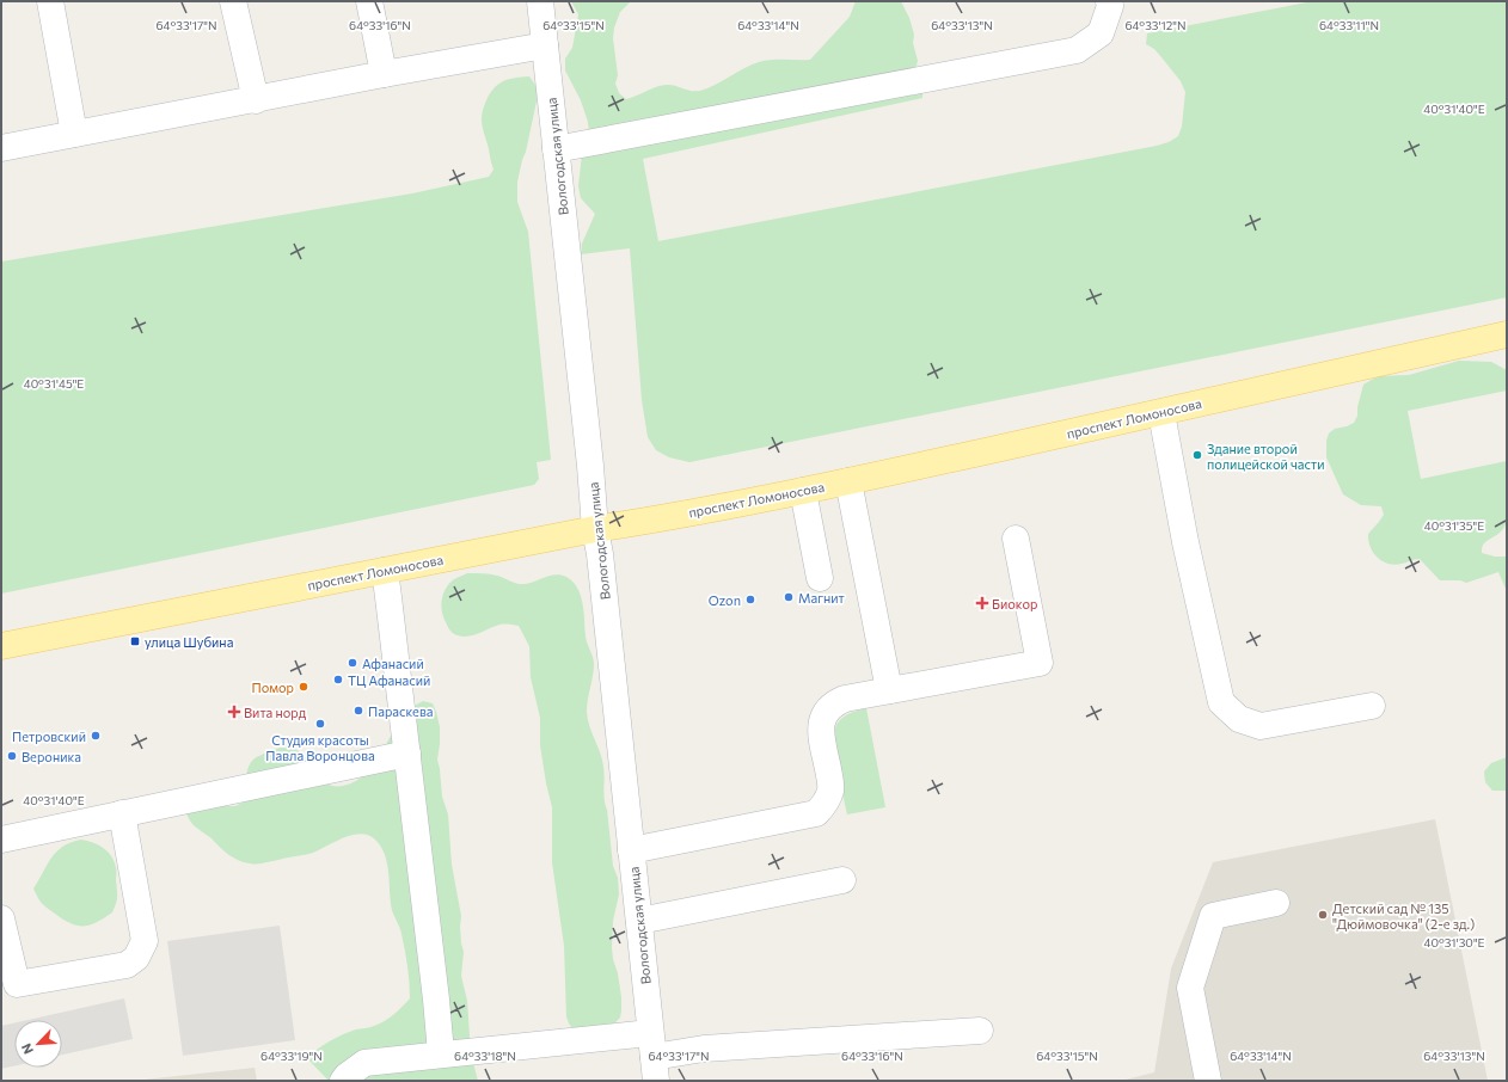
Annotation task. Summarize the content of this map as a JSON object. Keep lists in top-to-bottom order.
{
  "streets": {
    "main road": ["проспект Ломоносова"],
    "street": ["Вологодская улица"]
  },
  "crossings": [
    ["Вологодская улица", "проспект Ломоносова"]
  ],
  "places": {
    "other": [
      "Здание второй полицейской части",
      "Магнит",
      "Ozon",
      "Афанасий",
      "ТЦ Афанасий",
      "Помор",
      "Параскева",
      "Студия красоты Павла Воронцова",
      "Петровский",
      "Вероника",
      "Детский сад № 135 \"Дюймовочка\" (2-е зд.)"
    ],
    "health": ["Биокор", "Вита норд"],
    "transit": ["улица Шубина"]
  },
  "north": "bottom left",
  "coordinates": [
    "64°33'17\"N",
    "64°33'16\"N",
    "64°33'15\"N",
    "64°33'14\"N",
    "64°33'13\"N",
    "64°33'11\"N",
    "64°33'12\"N",
    "40°31'40\"E",
    "40°31'45\"E",
    "40°31'35\"E",
    "40°31'30\"E",
    "64°33'19\"N",
    "64°33'18\"N"
  ]
}
